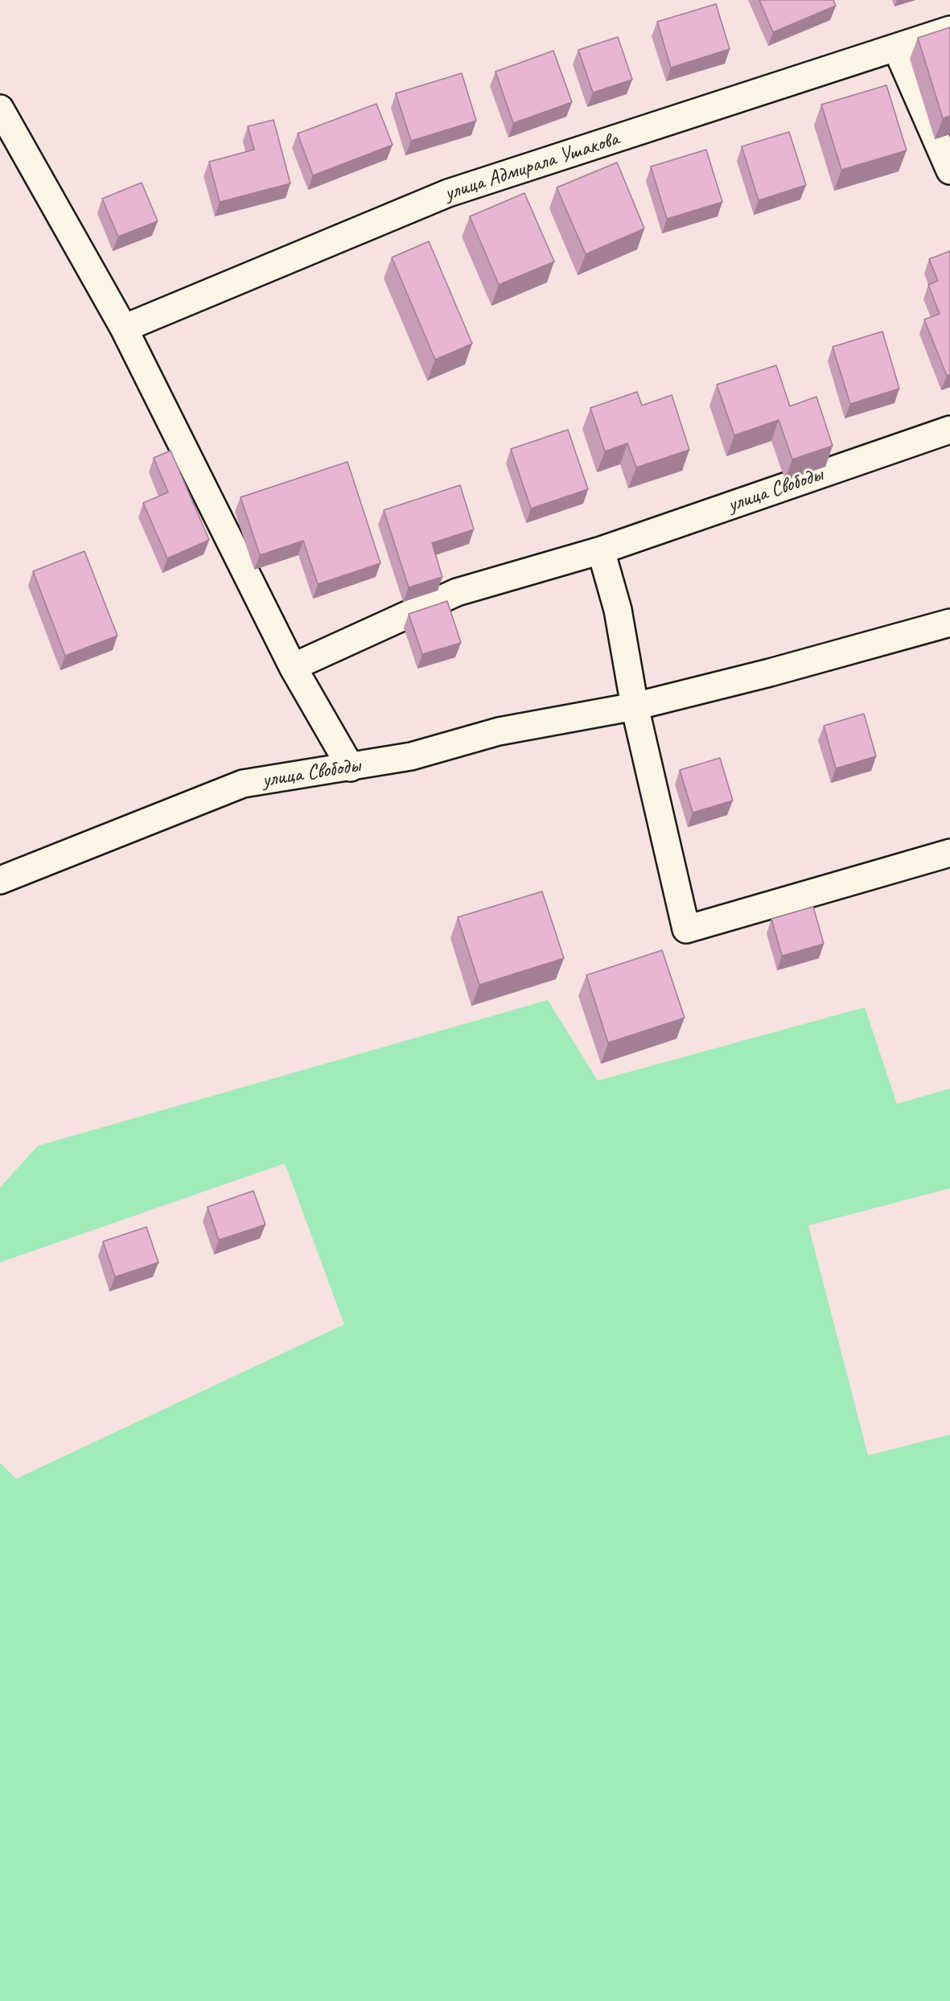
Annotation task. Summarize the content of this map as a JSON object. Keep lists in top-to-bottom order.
{
  "streets": {
    "street": ["улица Адмирала Ушакова", "улица Свободы"]
  }
}
